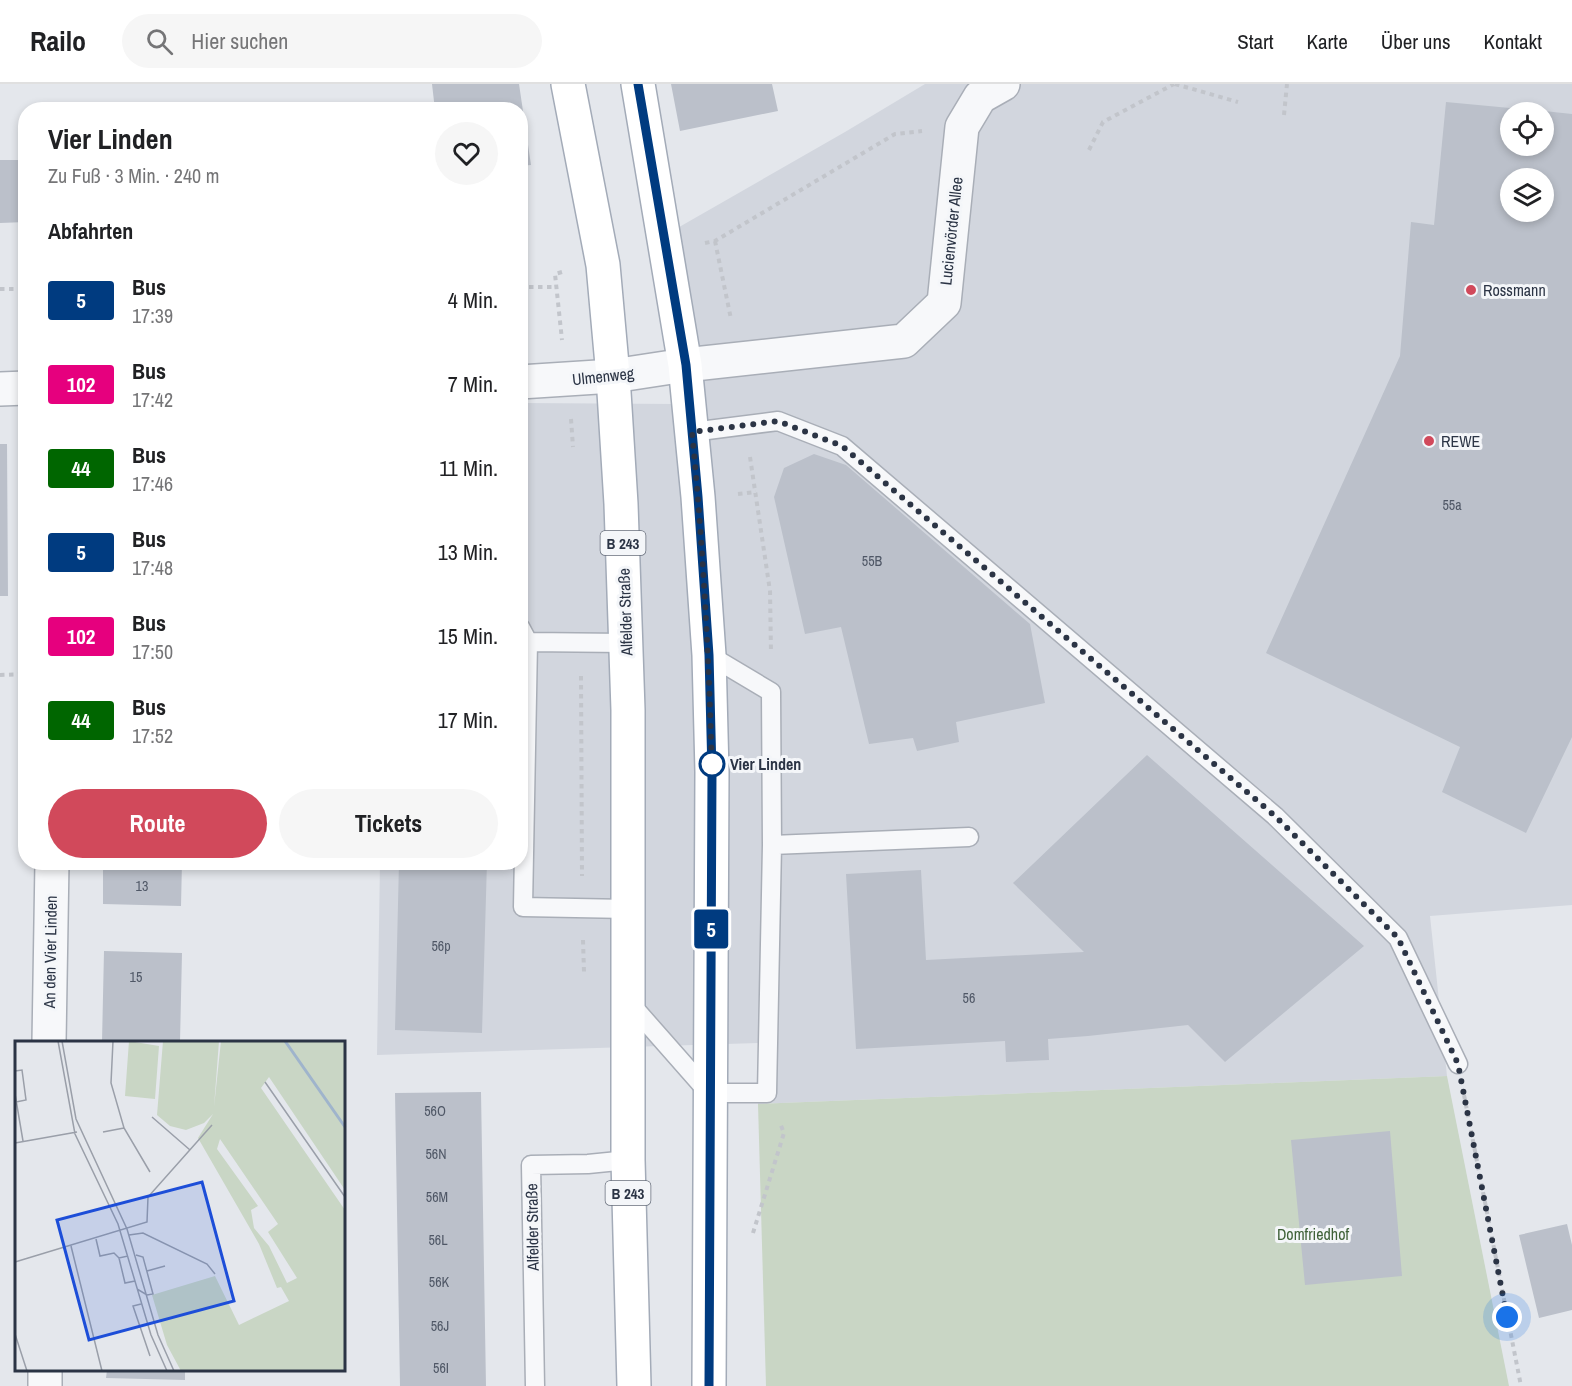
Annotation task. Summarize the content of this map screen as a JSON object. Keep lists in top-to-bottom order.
{
  "streets": {
    "main road": ["B 243", "Alfelder Straße"],
    "street": ["Lucienvörder Allee", "Ulmenweg", "An den Vier Linden"]
  },
  "crossings": [
    ["Lucienvörder Allee", "Ulmenweg"],
    ["Ulmenweg", "Alfelder Straße"]
  ],
  "parks": ["Domfriedhof"],
  "places": ["Rossmann", "REWE", "Vier Linden"],
  "lines": ["bus line 5"],
  "house_numbers": [
    "55a",
    "55B",
    "13",
    "56p",
    "15",
    "56",
    "56O",
    "56N",
    "56M",
    "56L",
    "56K",
    "56J",
    "56I"
  ],
  "page": {
    "header": "Railo",
    "search": "Hier suchen",
    "nav": [
      "Start",
      "Karte",
      "Über uns",
      "Kontakt"
    ],
    "on_map": "5",
    "heading": [
      ["Vier Linden", "Zu Fuß · 3 Min. · 240 m"],
      "Abfahrten"
    ],
    "list": [
      {
        "mark": "5",
        "name": "Bus",
        "note": "17:39",
        "value": "4 Min."
      },
      {
        "mark": "102",
        "name": "Bus",
        "note": "17:42",
        "value": "7 Min."
      },
      {
        "mark": "44",
        "name": "Bus",
        "note": "17:46",
        "value": "11 Min."
      },
      {
        "mark": "5",
        "name": "Bus",
        "note": "17:48",
        "value": "13 Min."
      },
      {
        "mark": "102",
        "name": "Bus",
        "note": "17:50",
        "value": "15 Min."
      },
      {
        "mark": "44",
        "name": "Bus",
        "note": "17:52",
        "value": "17 Min."
      }
    ],
    "buttons": ["Route", "Tickets"]
  }
}
